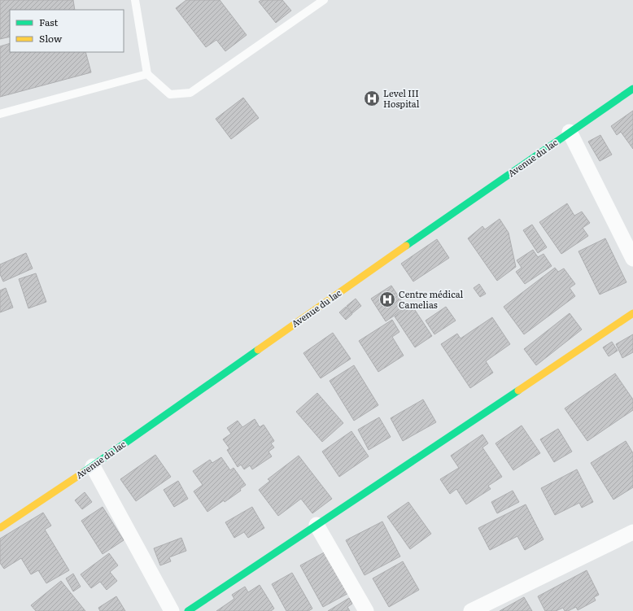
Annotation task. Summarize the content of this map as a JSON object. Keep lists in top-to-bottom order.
{
  "streets": {
    "main road": ["Avenue du lac"]
  },
  "places": {
    "hospital": ["Level III Hospital", "Centre médical Camelias"]
  },
  "legend": ["Fast", "Slow"]
}
